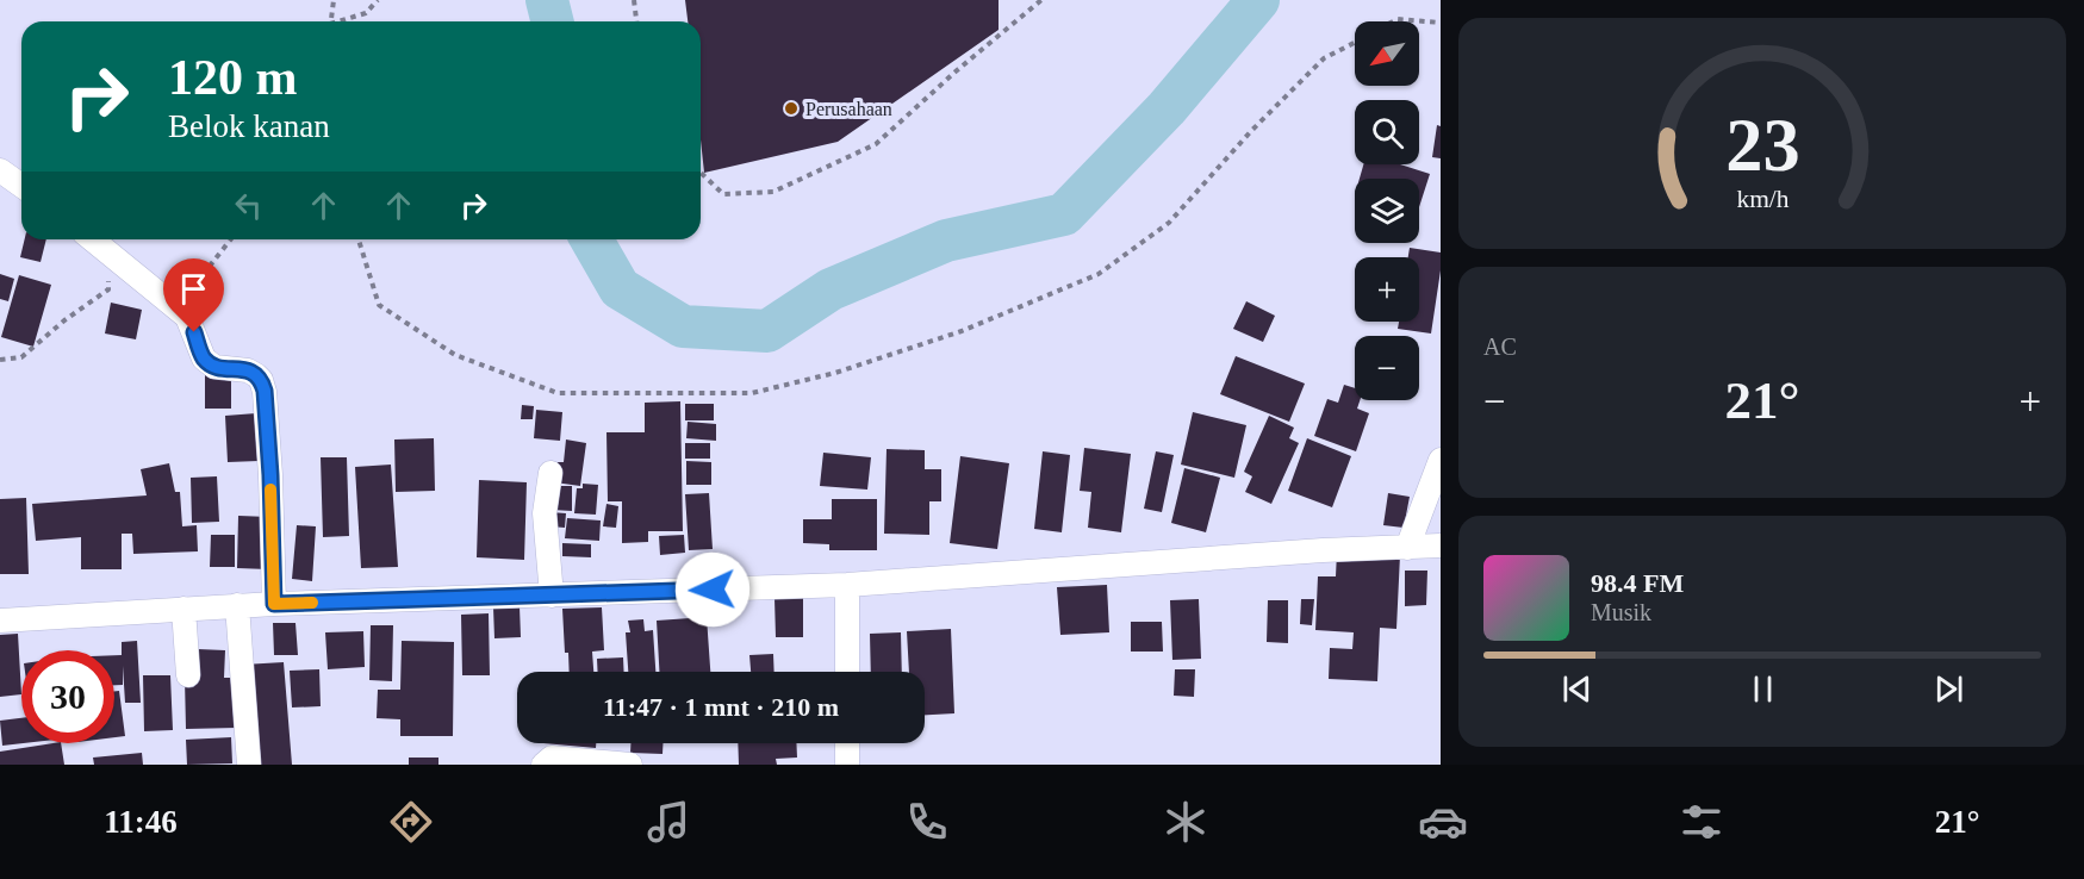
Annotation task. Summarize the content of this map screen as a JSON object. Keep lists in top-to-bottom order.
{
  "places": ["Perusahaan"],
  "north": "bottom left",
  "page": {
    "map_buttons": ["+", "−"],
    "turn": ["120 m", "Belok kanan"],
    "tile": "AC",
    "heat": ["−", "21°", "+"],
    "song": ["98.4 FM", "Musik"],
    "limit": "30",
    "trip": "11:47 · 1 mnt · 210 m",
    "tabs": ["11:46", "21°"],
    "gauge": ["23", "km/h"]
  }
}
